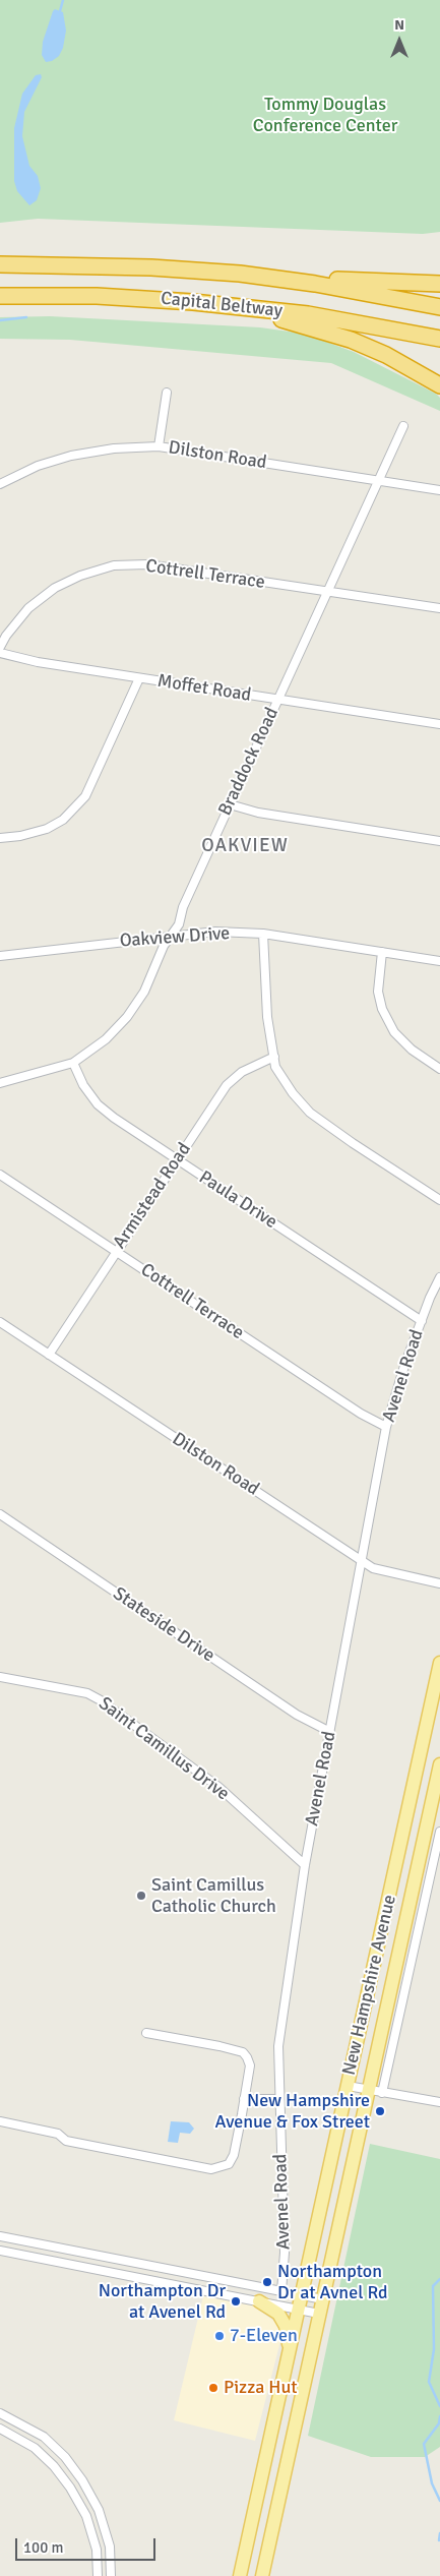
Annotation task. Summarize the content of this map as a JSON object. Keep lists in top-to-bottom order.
{
  "streets": {
    "highway": ["Capital Beltway"],
    "main road": ["New Hampshire Avenue"],
    "street": [
      "Dilston Road",
      "Cottrell Terrace",
      "Moffet Road",
      "Braddock Road",
      "Oakview Drive",
      "Armistead Road",
      "Paula Drive",
      "Avenel Road",
      "Stateside Drive",
      "Saint Camillus Drive"
    ]
  },
  "crossings": [
    ["Dilston Road", "Braddock Road"],
    ["Dilston Road", "Armistead Road"],
    ["Dilston Road", "Avenel Road"],
    ["Cottrell Terrace", "Braddock Road"],
    ["Cottrell Terrace", "Armistead Road"],
    ["Cottrell Terrace", "Avenel Road"],
    ["Moffet Road", "Braddock Road"],
    ["Braddock Road", "Oakview Drive"],
    ["Braddock Road", "Paula Drive"],
    ["Armistead Road", "Paula Drive"],
    ["Paula Drive", "Avenel Road"],
    ["Avenel Road", "Stateside Drive"],
    ["Avenel Road", "Saint Camillus Drive"]
  ],
  "districts": ["OAKVIEW"],
  "parks": ["Tommy Douglas Conference Center"],
  "places": [
    "Saint Camillus Catholic Church",
    "New Hampshire Avenue & Fox Street",
    "Northampton Dr at Avnel Rd",
    "Northampton Dr at Avenel Rd",
    "7-Eleven",
    "Pizza Hut"
  ],
  "scale_bar": "100 m",
  "north": "top"
}
